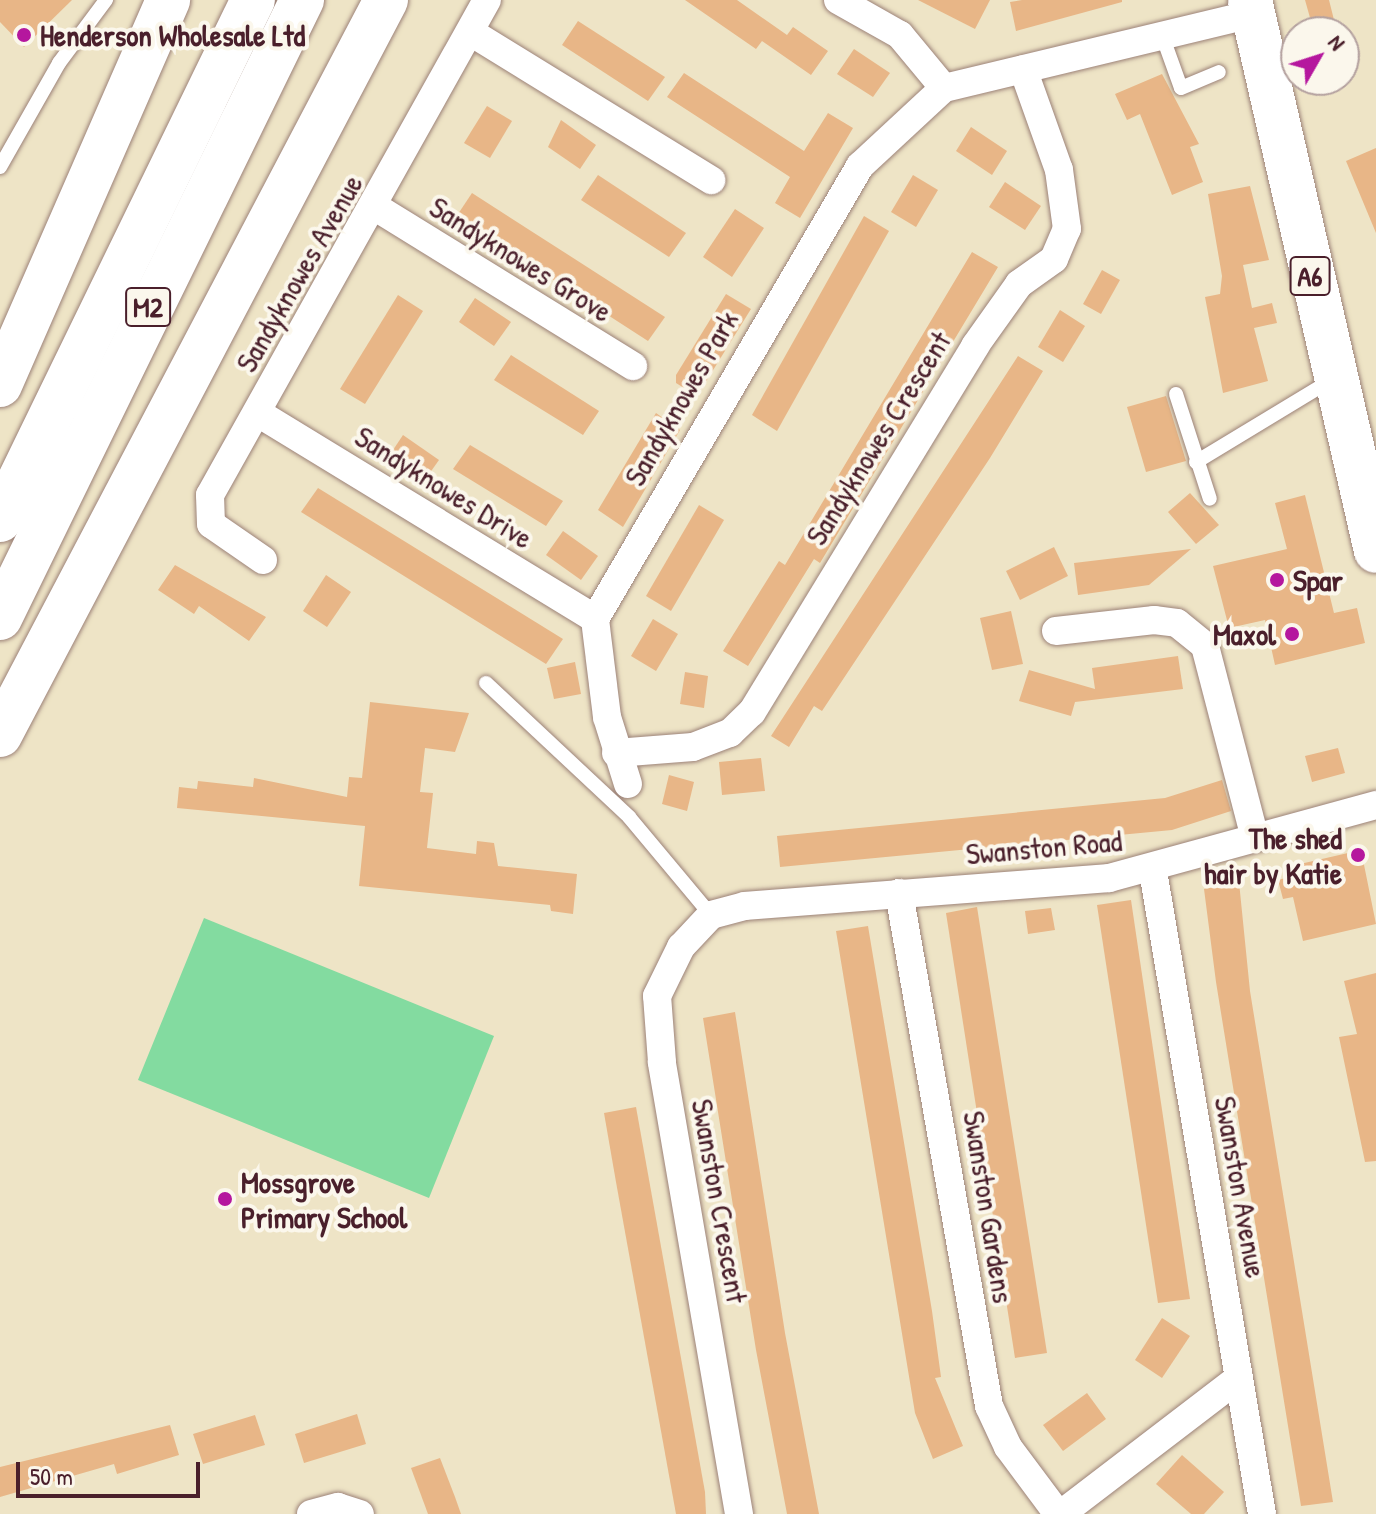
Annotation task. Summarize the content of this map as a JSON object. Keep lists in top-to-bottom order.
{
  "streets": {
    "main road": ["A6", "M2"],
    "street": [
      "Sandyknowes Grove",
      "Sandyknowes Avenue",
      "Sandyknowes Park",
      "Sandyknowes Crescent",
      "Sandyknowes Drive",
      "Swanston Road",
      "Swanston Avenue",
      "Swanston Crescent",
      "Swanston Gardens"
    ]
  },
  "crossings": [
    ["Sandyknowes Grove", "Sandyknowes Avenue"],
    ["Sandyknowes Avenue", "Sandyknowes Drive"],
    ["Sandyknowes Park", "Sandyknowes Drive"],
    ["Swanston Road", "Swanston Avenue"],
    ["Swanston Road", "Swanston Crescent"],
    ["Swanston Road", "Swanston Gardens"]
  ],
  "places": [
    "Henderson Wholesale Ltd",
    "Spar",
    "Maxol",
    "The shed hair by Katie",
    "Mossgrove Primary School"
  ],
  "scale_bar": "50 m",
  "north": "top right"
}
